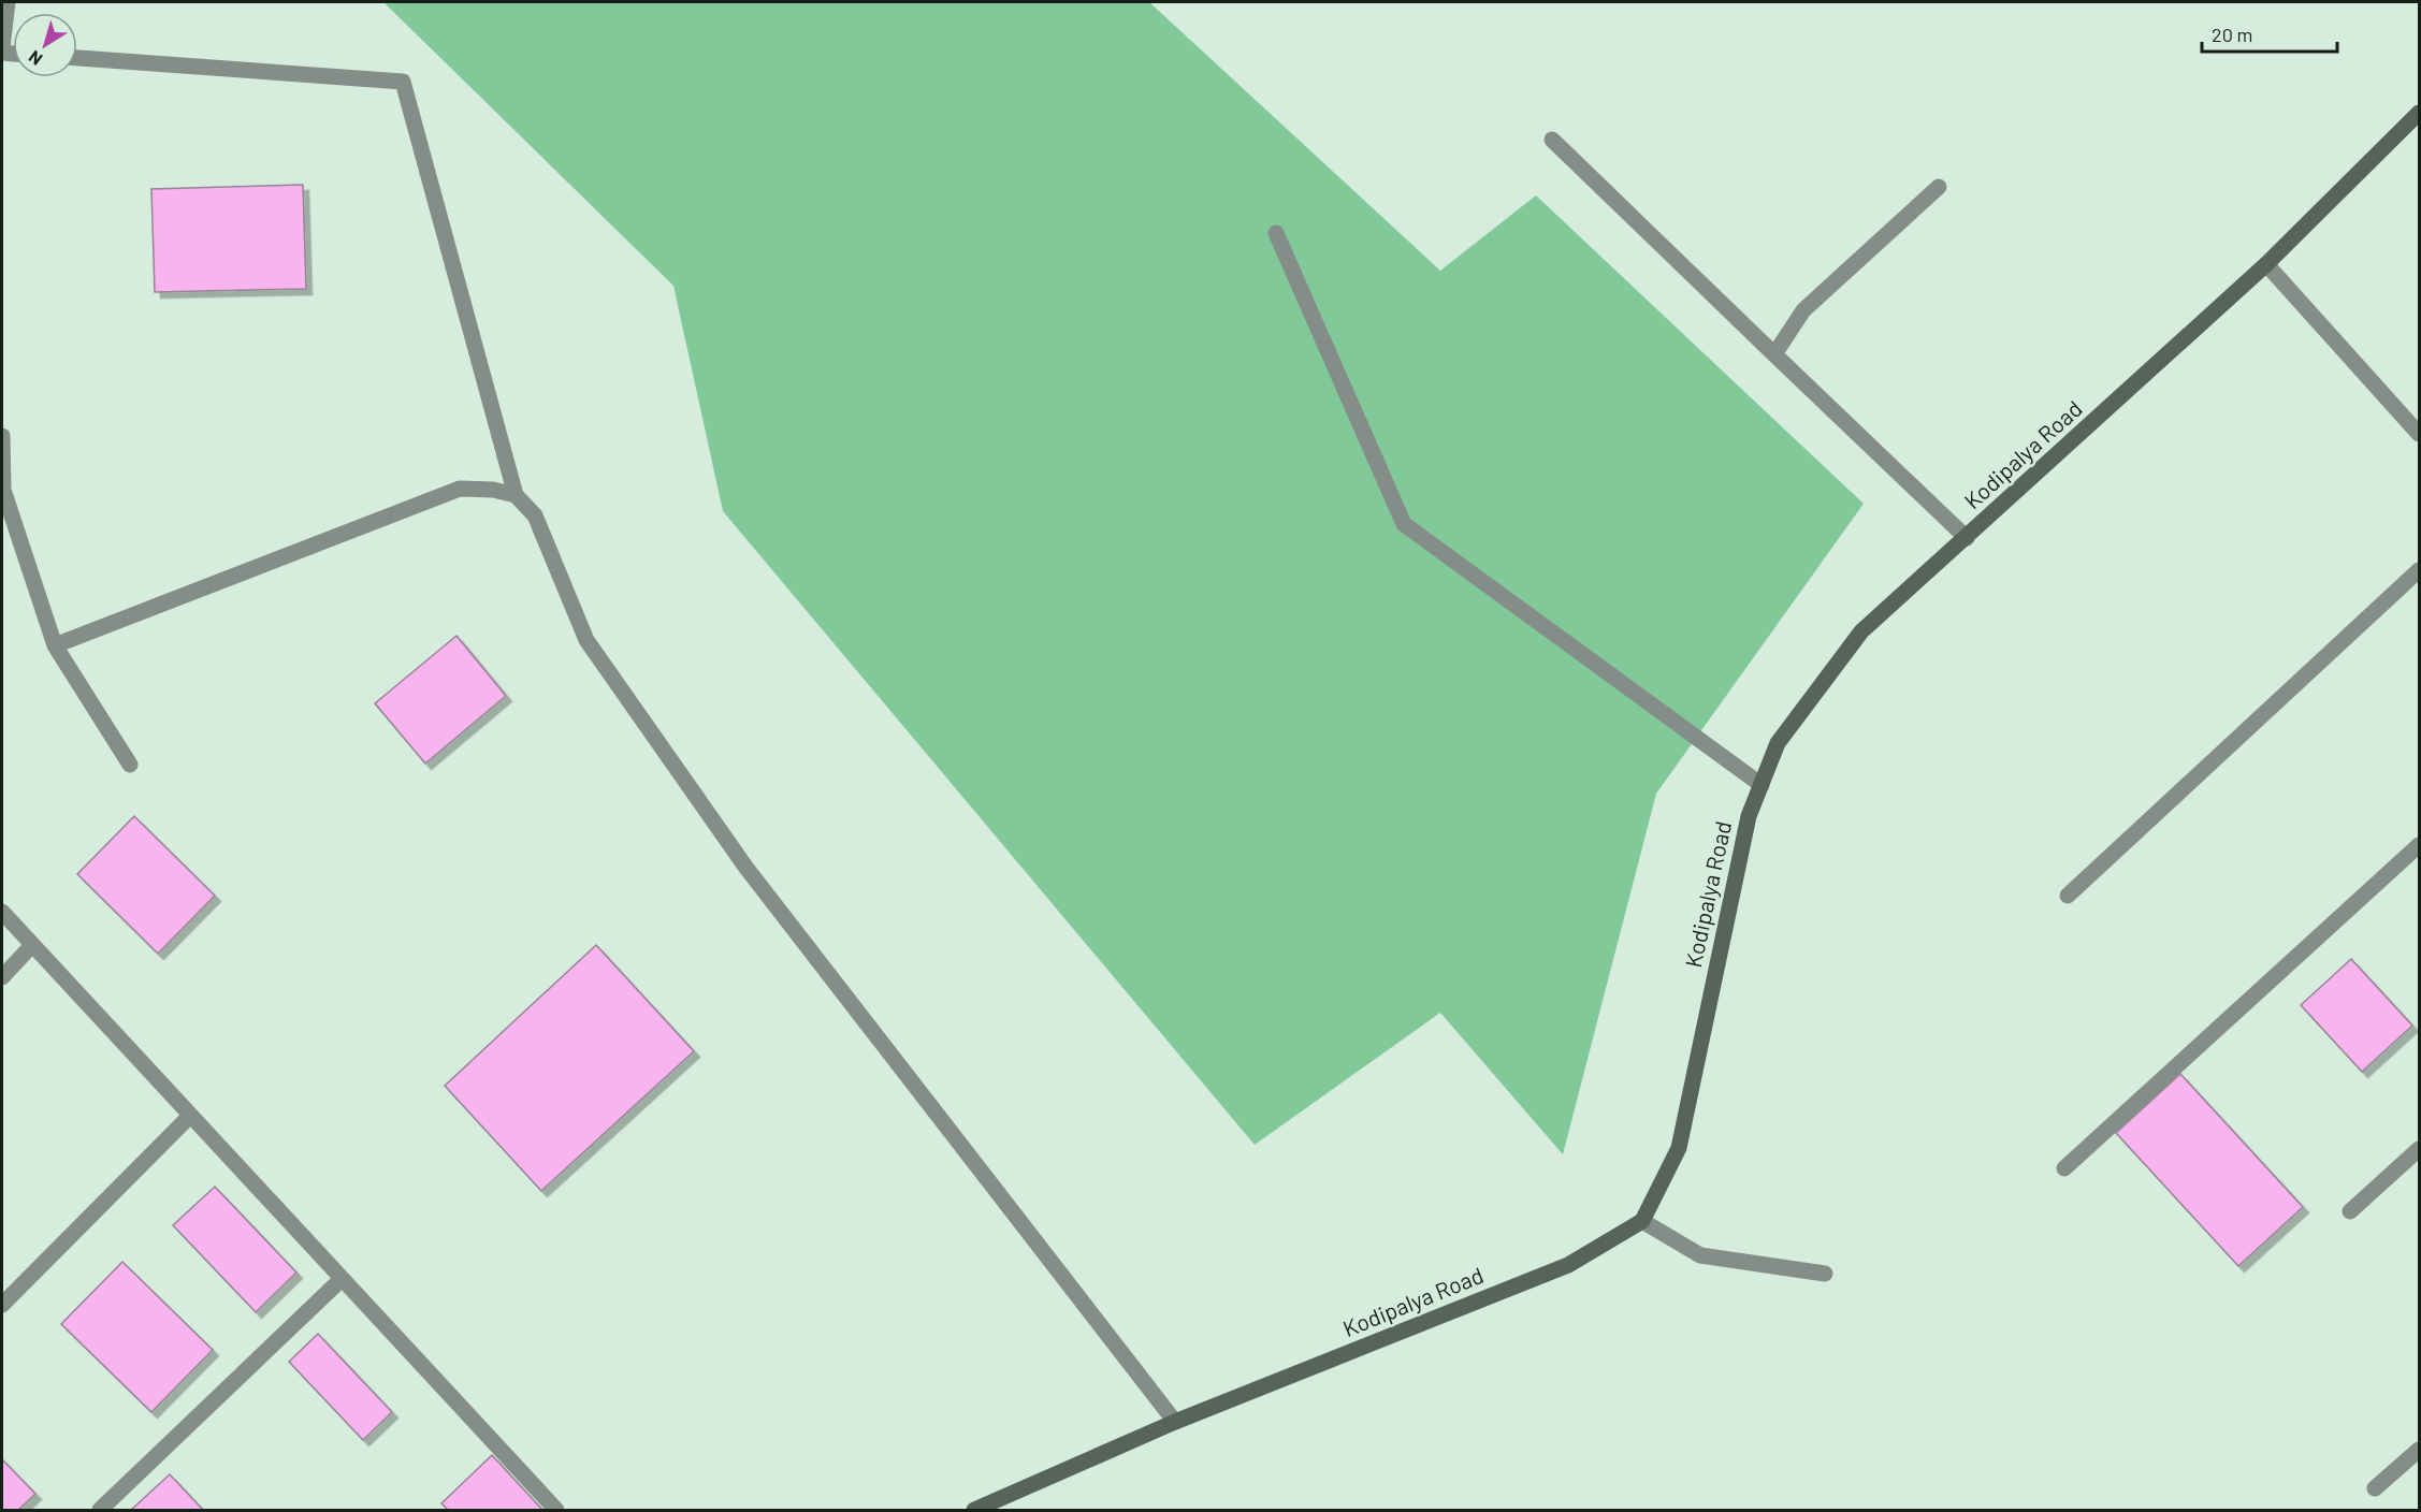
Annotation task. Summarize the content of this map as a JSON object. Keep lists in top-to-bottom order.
{
  "streets": {
    "main road": ["Kodipalya Road"]
  },
  "scale_bar": "20 m",
  "north": "bottom left"
}
